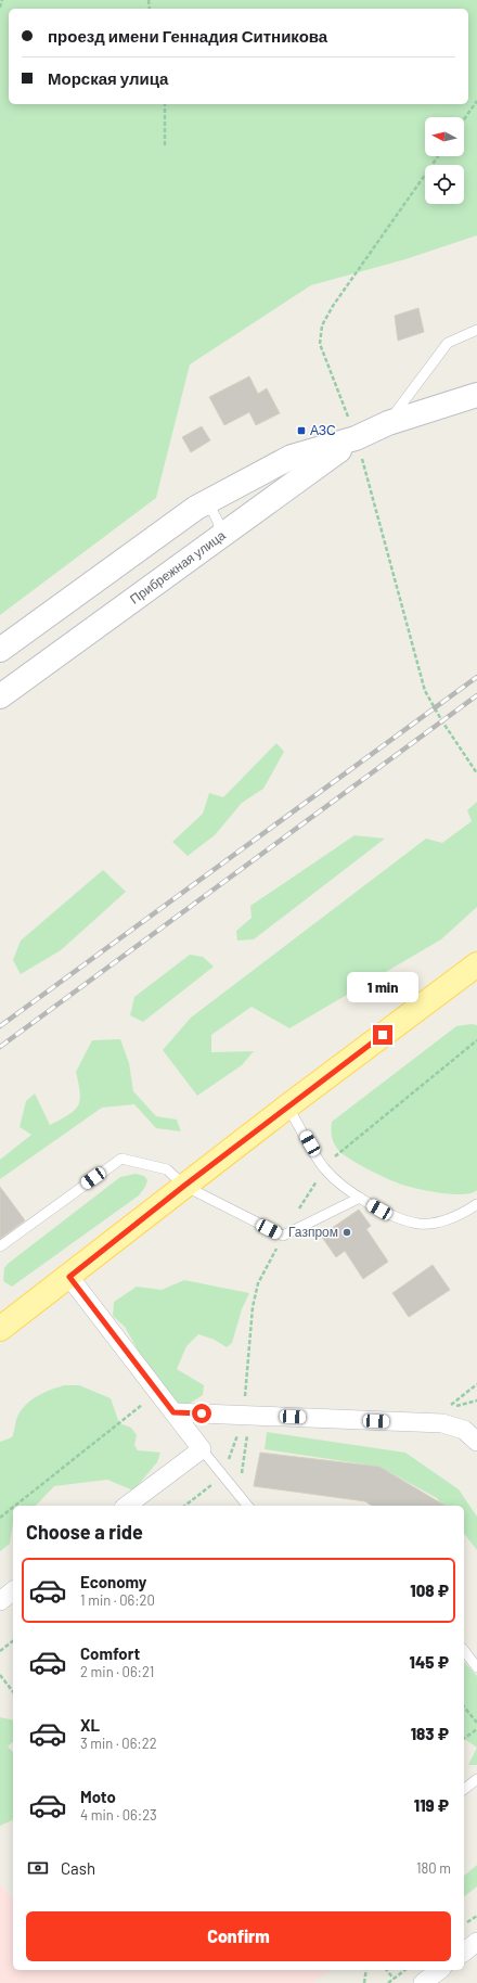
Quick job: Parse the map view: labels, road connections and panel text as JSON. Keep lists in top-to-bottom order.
{
  "streets": {
    "main road": ["Прибрежная улица"]
  },
  "places": {
    "transit": ["АЗС"],
    "other": ["Газпром"]
  },
  "north": "left",
  "page": {
    "banner": ["проезд имени Геннадия Ситникова", "Морская улица"],
    "bubble": "1 min",
    "heading": "Choose a ride",
    "list": [
      {
        "name": "Economy",
        "note": "1 min · 06:20",
        "value": "108 ₽"
      },
      {
        "name": "Comfort",
        "note": "2 min · 06:21",
        "value": "145 ₽"
      },
      {
        "name": "XL",
        "note": "3 min · 06:22",
        "value": "183 ₽"
      },
      {
        "name": "Moto",
        "note": "4 min · 06:23",
        "value": "119 ₽"
      }
    ],
    "pay": ["Cash", "180 m"],
    "buttons": "Confirm"
  }
}
